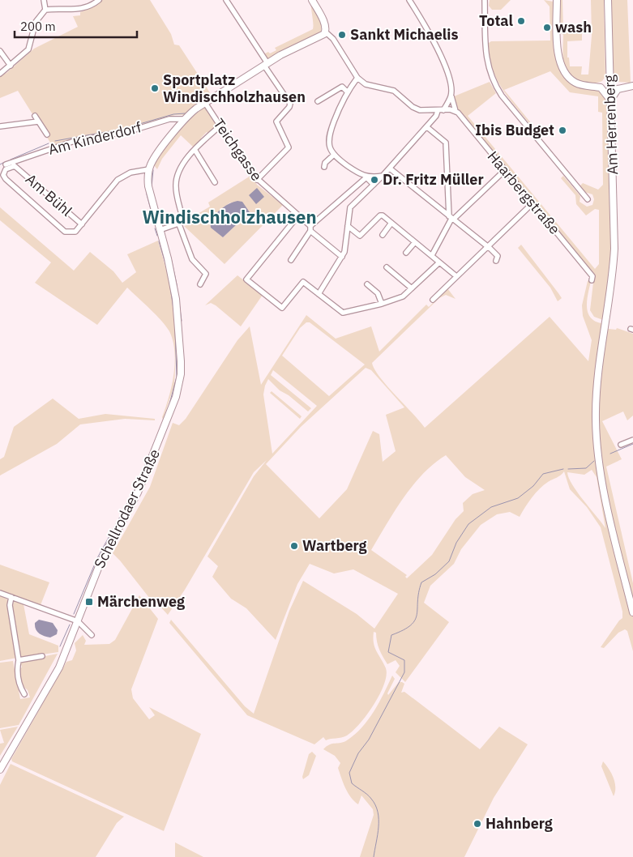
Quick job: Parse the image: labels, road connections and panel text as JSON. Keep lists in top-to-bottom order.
{
  "streets": {
    "street": [
      "Am Herrenberg",
      "Am Kinderdorf",
      "Teichgasse",
      "Haarbergstraße",
      "Am Bühl",
      "Schellrodaer Straße"
    ]
  },
  "crossings": [
    ["Am Kinderdorf", "Am Bühl"],
    ["Am Kinderdorf", "Schellrodaer Straße"],
    ["Teichgasse", "Schellrodaer Straße"],
    ["Am Bühl", "Schellrodaer Straße"]
  ],
  "districts": ["Windischholzhausen"],
  "places": {
    "other": [
      "Total",
      "wash",
      "Sankt Michaelis",
      "Sportplatz Windischholzhausen",
      "Ibis Budget",
      "Dr. Fritz Müller",
      "Wartberg",
      "Hahnberg"
    ],
    "transit": ["Märchenweg"]
  },
  "scale_bar": "200 m"
}
